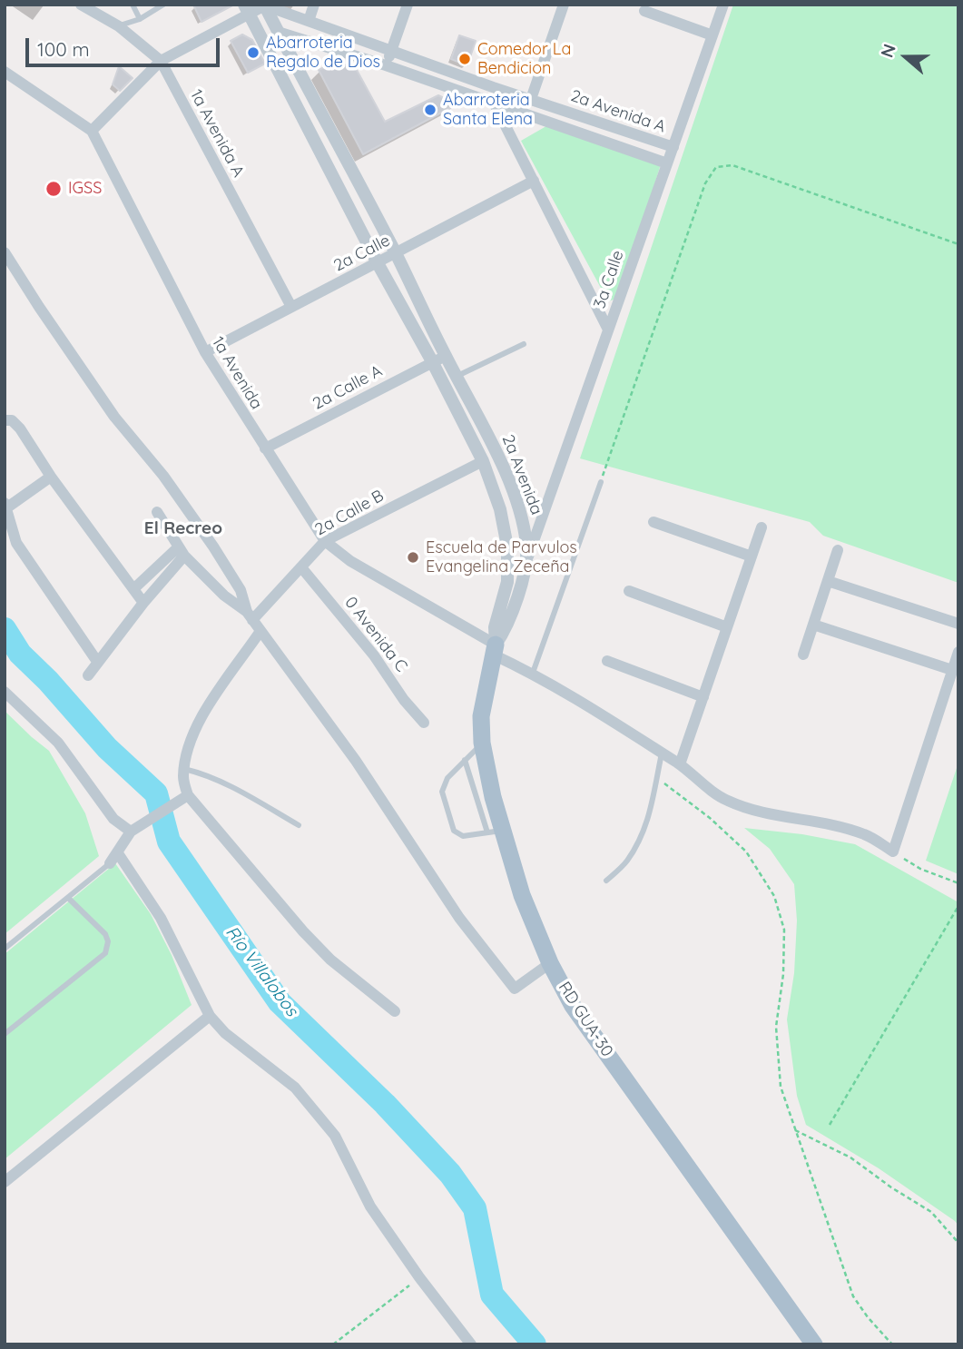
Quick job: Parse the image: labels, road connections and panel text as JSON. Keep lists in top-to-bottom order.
{
  "streets": {
    "main road": ["RD GUA-30"],
    "street": [
      "2a Avenida A",
      "1a Avenida A",
      "2a Calle",
      "3a Calle",
      "1a Avenida",
      "2a Calle A",
      "2a Avenida",
      "2a Calle B",
      "0 Avenida C"
    ]
  },
  "crossings": [
    ["2a Avenida A", "3a Calle"],
    ["2a Avenida A", "2a Avenida"],
    ["1a Avenida A", "2a Calle"],
    ["2a Calle", "1a Avenida"],
    ["2a Calle", "2a Avenida"],
    ["3a Calle", "2a Avenida"],
    ["1a Avenida", "2a Calle A"],
    ["1a Avenida", "2a Avenida"],
    ["1a Avenida", "2a Calle B"],
    ["1a Avenida", "RD GUA-30"],
    ["2a Calle A", "2a Avenida"],
    ["2a Avenida", "2a Calle B"],
    ["2a Avenida", "RD GUA-30"],
    ["2a Calle B", "0 Avenida C"]
  ],
  "districts": ["El Recreo"],
  "water": ["Río Villalobos"],
  "places": [
    "Abarroteria Regalo de Dios",
    "Comedor La Bendicion",
    "Abarroteria Santa Elena",
    "IGSS",
    "Escuela de Parvulos Evangelina Zeceña"
  ],
  "scale_bar": "100 m",
  "north": "left"
}
